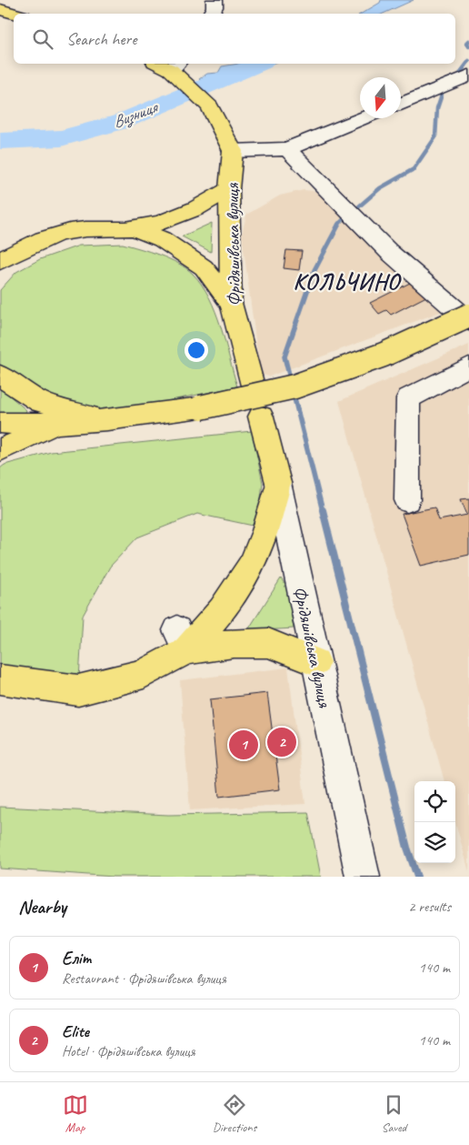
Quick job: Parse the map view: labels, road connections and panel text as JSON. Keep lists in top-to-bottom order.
{
  "streets": {
    "main road": ["Фрідяшівська вулиця"]
  },
  "districts": ["КОЛЬЧИНО"],
  "water": ["Визниця"],
  "north": "bottom",
  "page": {
    "search": "Search here",
    "pins": ["2", "1"],
    "heading": ["Nearby", "2 results"],
    "list": [
      {
        "mark": "1",
        "name": "Еліт",
        "note": "Restaurant · Фрідяшівська вулиця",
        "value": "140 m"
      },
      {
        "mark": "2",
        "name": "Elite",
        "note": "Hotel · Фрідяшівська вулиця",
        "value": "140 m"
      }
    ],
    "nav": ["Map", "Directions", "Saved"]
  }
}
